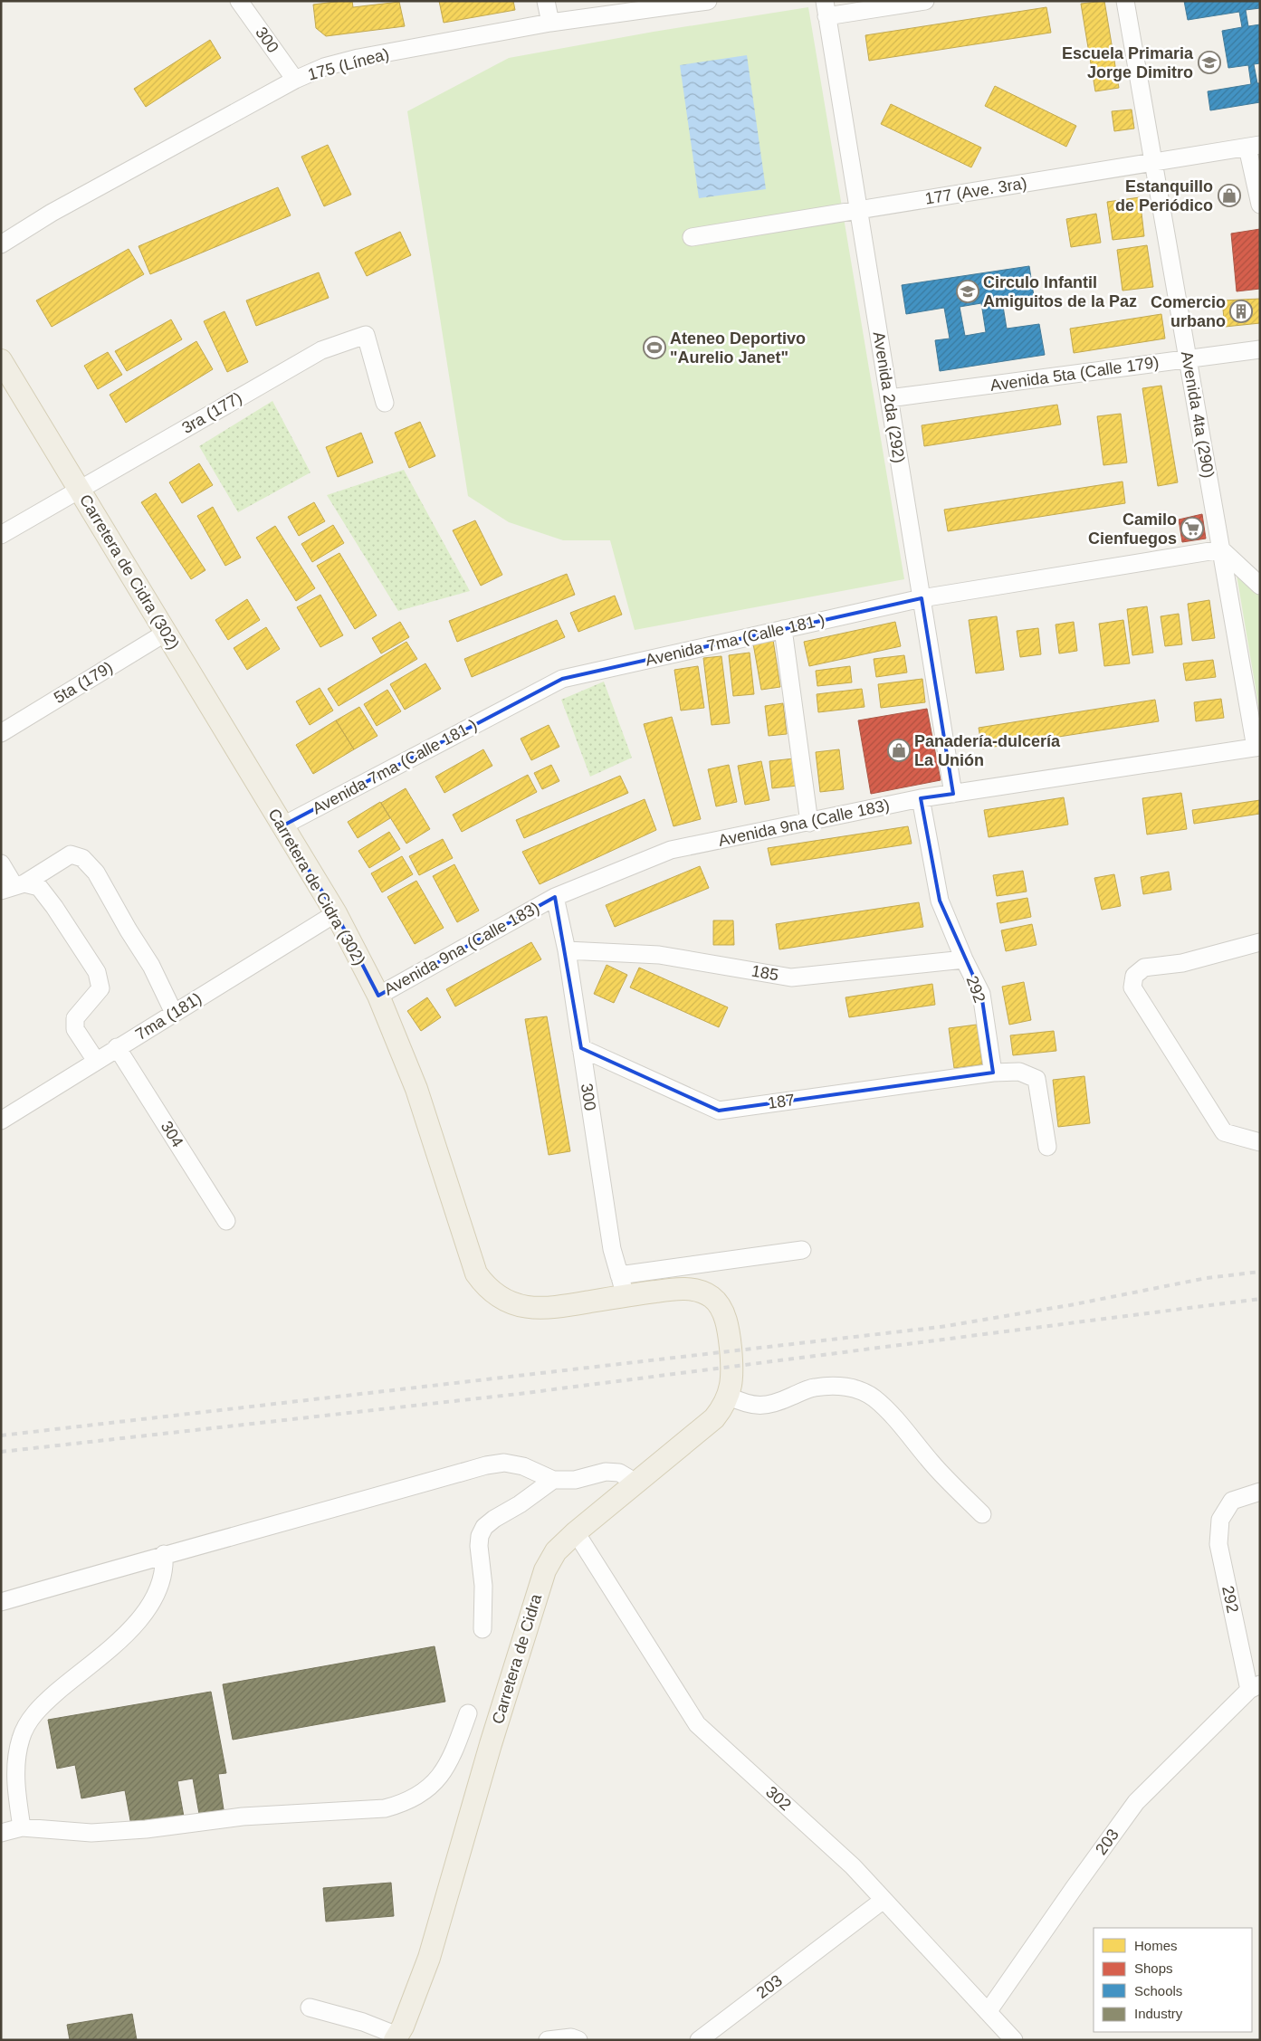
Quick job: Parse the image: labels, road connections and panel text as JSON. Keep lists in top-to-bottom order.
{
  "streets": {
    "main road": ["Carretera de Cidra (302)", "Carretera de Cidra"],
    "street": [
      "300",
      "175 (Línea)",
      "177 (Ave. 3ra)",
      "Avenida 5ta (Calle 179)",
      "Avenida 2da (292)",
      "3ra (177)",
      "Avenida 4ta (290)",
      "Avenida 7ma (Calle 181 )",
      "5ta (179)",
      "Avenida 9na (Calle 183)",
      "185",
      "292",
      "7ma (181)",
      "187",
      "304",
      "302",
      "203"
    ]
  },
  "crossings": [
    ["300", "175 (Línea)"],
    ["300", "Carretera de Cidra (302)"],
    ["300", "Avenida 9na (Calle 183)"],
    ["300", "185"],
    ["300", "187"],
    ["177 (Ave. 3ra)", "Avenida 2da (292)"],
    ["177 (Ave. 3ra)", "Avenida 4ta (290)"],
    ["Avenida 5ta (Calle 179)", "Avenida 2da (292)"],
    ["Avenida 5ta (Calle 179)", "Avenida 4ta (290)"],
    ["Avenida 2da (292)", "Avenida 7ma (Calle 181 )"],
    ["Avenida 2da (292)", "Avenida 9na (Calle 183)"],
    ["3ra (177)", "Carretera de Cidra (302)"],
    ["Avenida 4ta (290)", "Avenida 7ma (Calle 181 )"],
    ["Avenida 4ta (290)", "Avenida 9na (Calle 183)"],
    ["Carretera de Cidra (302)", "Avenida 7ma (Calle 181 )"],
    ["Carretera de Cidra (302)", "5ta (179)"],
    ["Carretera de Cidra (302)", "Avenida 9na (Calle 183)"],
    ["Carretera de Cidra (302)", "7ma (181)"],
    ["Carretera de Cidra (302)", "Carretera de Cidra"],
    ["Avenida 9na (Calle 183)", "292"],
    ["185", "292"],
    ["292", "187"],
    ["292", "203"],
    ["7ma (181)", "304"],
    ["Carretera de Cidra", "302"],
    ["302", "203"]
  ],
  "places": {
    "school or university": ["Escuela Primaria Jorge Dimitro", "Circulo Infantil Amiguitos de la Paz"],
    "shop": ["Estanquillo de Periódico", "Panadería-dulcería La Unión"],
    "building": ["Comercio urbano"],
    "sports": ["Ateneo Deportivo \"Aurelio Janet\""],
    "supermarket": ["Camilo Cienfuegos"]
  },
  "legend": [
    "Homes",
    "Shops",
    "Schools",
    "Industry"
  ]
}
